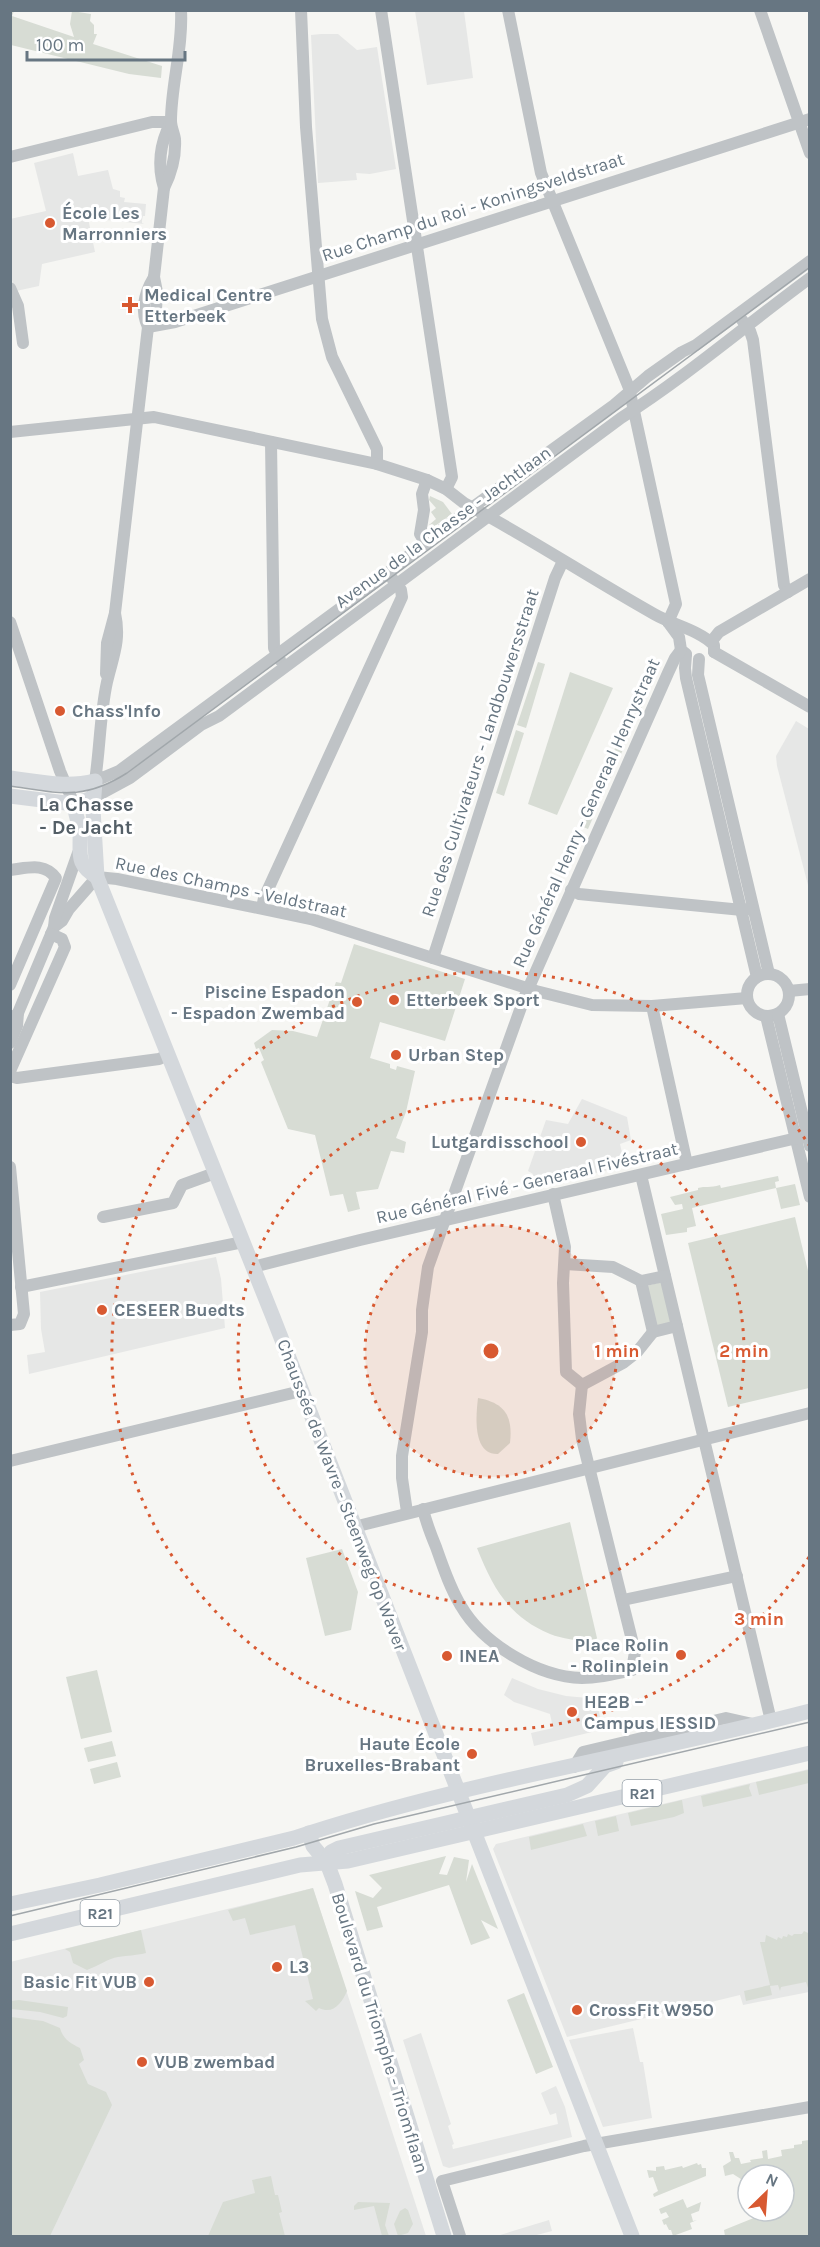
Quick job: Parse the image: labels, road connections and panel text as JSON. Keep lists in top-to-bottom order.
{
  "streets": {
    "main road": ["Chaussée de Wavre - Steenweg op Waver", "R21", "Boulevard du Triomphe - Triomflaan"],
    "street": [
      "Rue Champ du Roi - Koningsveldstraat",
      "Avenue de la Chasse - Jachtlaan",
      "Rue des Cultivateurs - Landbouwersstraat",
      "Rue Général Henry - Generaal Henrystraat",
      "Rue des Champs - Veldstraat",
      "Rue Général Fivé - Generaal Fivéstraat"
    ]
  },
  "crossings": [
    ["Rue des Cultivateurs - Landbouwersstraat", "Rue des Champs - Veldstraat"],
    ["Rue Général Henry - Generaal Henrystraat", "Rue des Champs - Veldstraat"],
    ["Rue Général Henry - Generaal Henrystraat", "Rue Général Fivé - Generaal Fivéstraat"],
    ["Rue des Champs - Veldstraat", "Chaussée de Wavre - Steenweg op Waver"],
    ["Rue Général Fivé - Generaal Fivéstraat", "Chaussée de Wavre - Steenweg op Waver"],
    ["Chaussée de Wavre - Steenweg op Waver", "R21"],
    ["Chaussée de Wavre - Steenweg op Waver", "Boulevard du Triomphe - Triomflaan"],
    ["R21", "Boulevard du Triomphe - Triomflaan"]
  ],
  "districts": ["La Chasse - De Jacht"],
  "places": {
    "other": [
      "École Les Marronniers",
      "Chass'Info",
      "Etterbeek Sport",
      "Piscine Espadon - Espadon Zwembad",
      "Urban Step",
      "Lutgardisschool",
      "CESEER Buedts",
      "Place Rolin - Rolinplein",
      "INEA",
      "HE2B – Campus IESSID",
      "Haute École Bruxelles-Brabant",
      "L3",
      "Basic Fit VUB",
      "CrossFit W950",
      "VUB zwembad"
    ],
    "health": ["Medical Centre Etterbeek"]
  },
  "scale_bar": "100 m",
  "north": "top right",
  "rings": ["1 min", "2 min", "3 min"]
}
